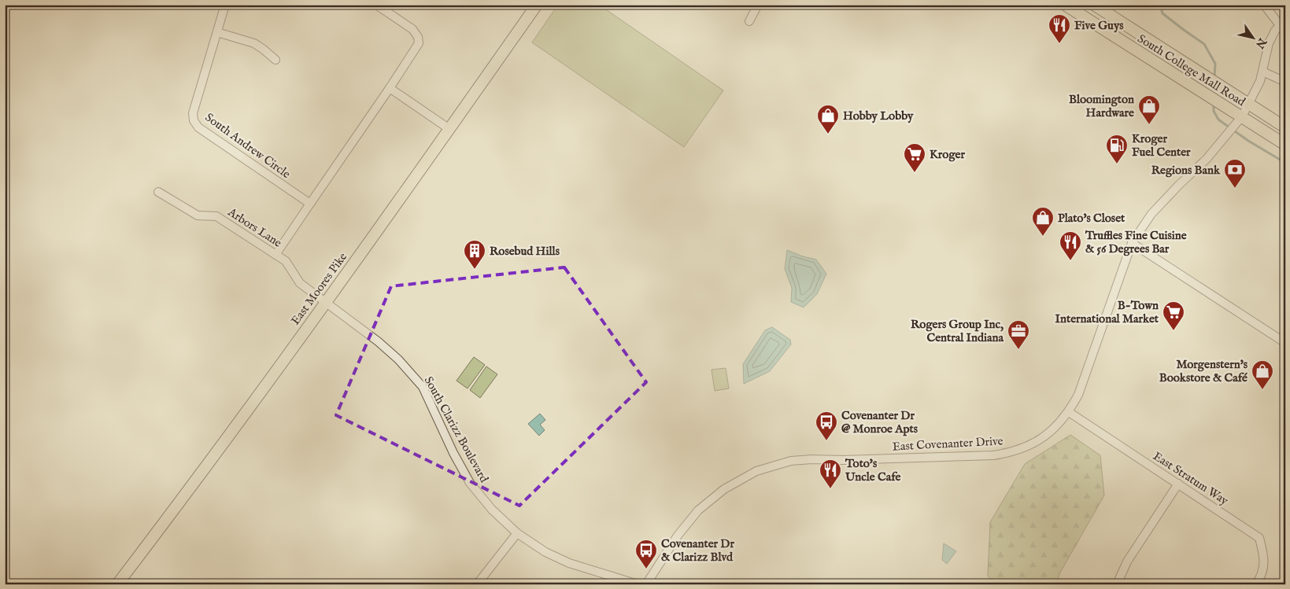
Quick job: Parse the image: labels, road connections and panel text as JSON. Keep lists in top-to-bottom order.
{
  "streets": {
    "main road": ["South College Mall Road", "East Moores Pike"],
    "street": [
      "South Andrew Circle",
      "Arbors Lane",
      "South Clarizz Boulevard",
      "East Covenanter Drive",
      "East Stratum Way"
    ]
  },
  "crossings": [
    ["South College Mall Road", "East Covenanter Drive"],
    ["Arbors Lane", "East Moores Pike"],
    ["Arbors Lane", "South Clarizz Boulevard"],
    ["East Moores Pike", "South Clarizz Boulevard"],
    ["East Covenanter Drive", "East Stratum Way"]
  ],
  "places": {
    "restaurant": ["Five Guys", "Truffles Fine Cuisine & 56 Degrees Bar", "Toto's Uncle Cafe"],
    "shop": [
      "Bloomington Hardware",
      "Hobby Lobby",
      "Plato's Closet",
      "Morgenstern's Bookstore & Café"
    ],
    "fuel station": ["Kroger Fuel Center"],
    "supermarket": ["Kroger", "B-Town International Market"],
    "bank": ["Regions Bank"],
    "building": ["Rosebud Hills"],
    "office": ["Rogers Group Inc, Central Indiana"],
    "bus stop": ["Covenanter Dr @ Monroe Apts", "Covenanter Dr & Clarizz Blvd"]
  },
  "north": "bottom right"
}
